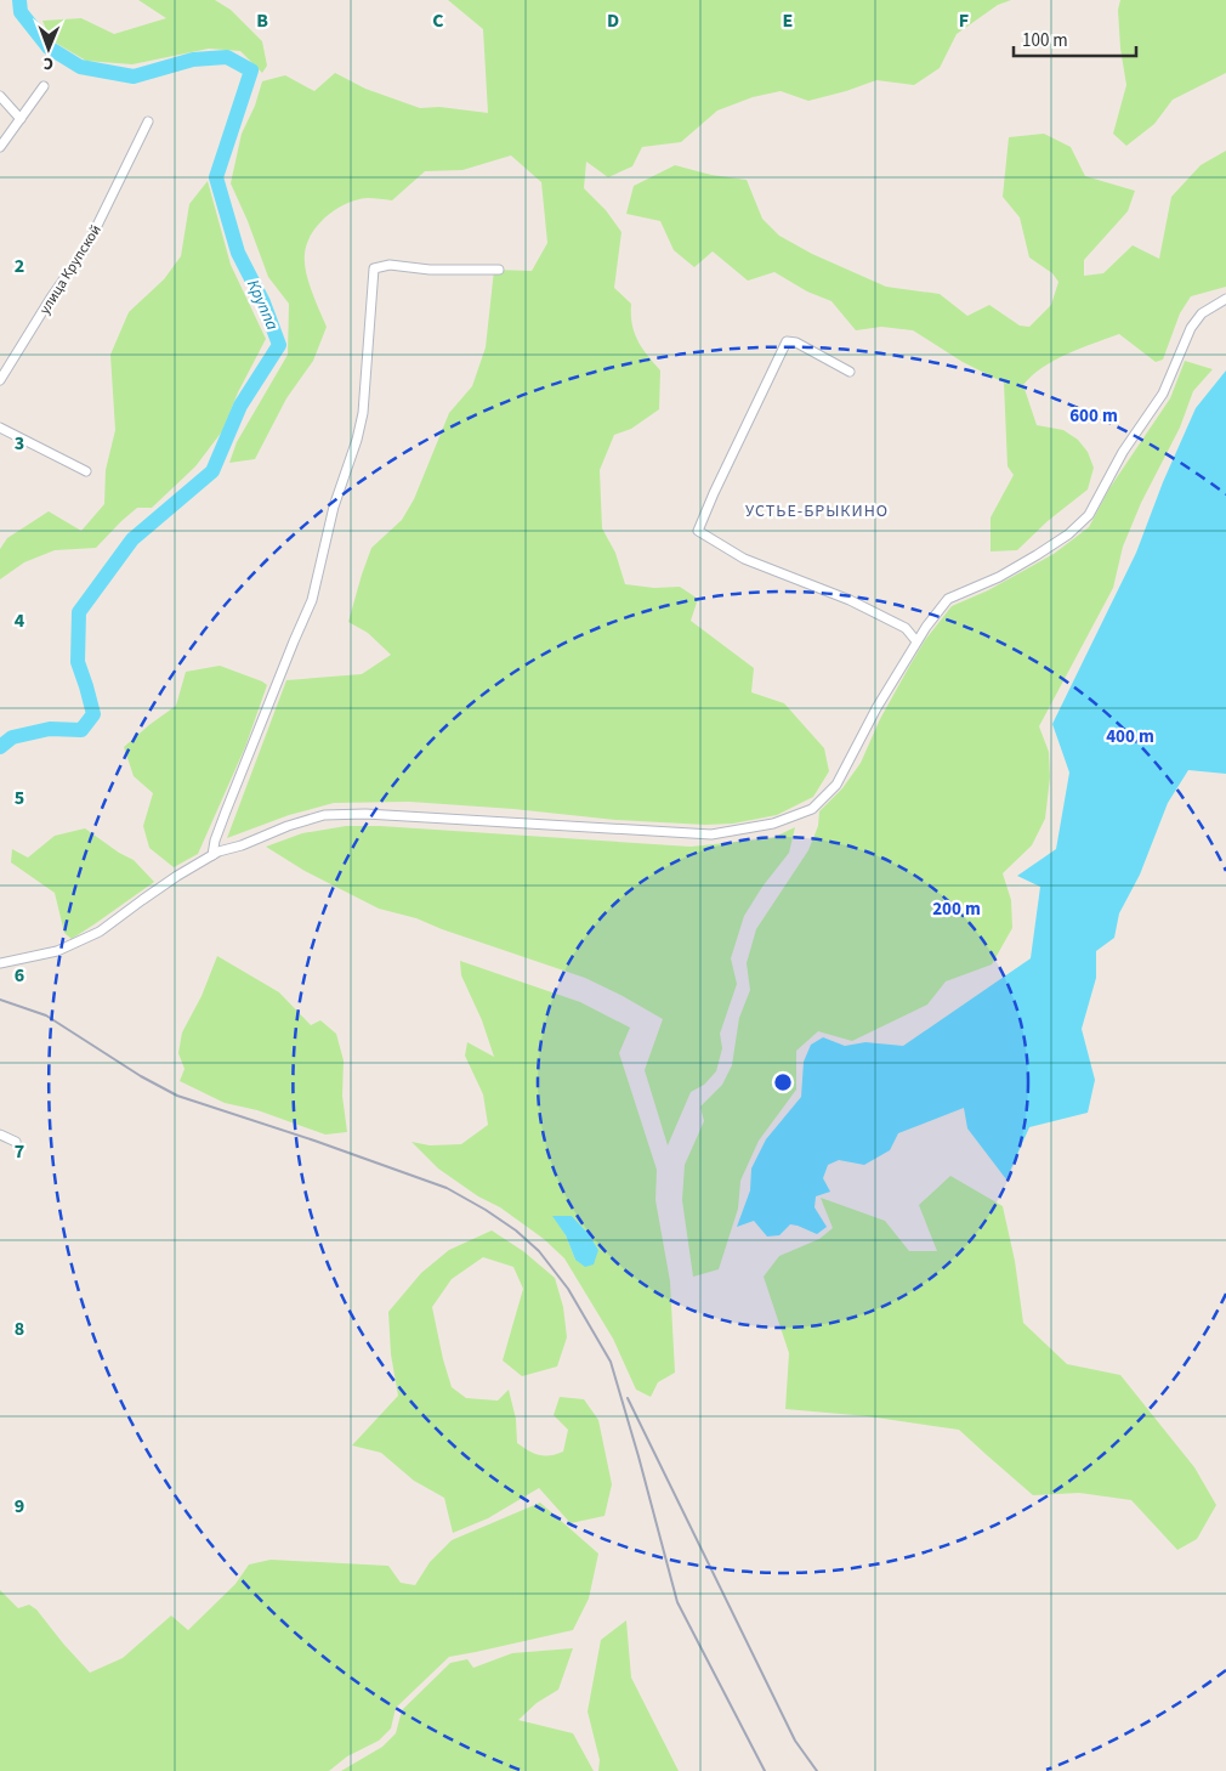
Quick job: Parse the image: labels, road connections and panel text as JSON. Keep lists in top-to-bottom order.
{
  "streets": {
    "street": ["улица Крупской"]
  },
  "districts": ["УСТЬЕ-БРЫКИНО"],
  "water": ["Круппа"],
  "scale_bar": "100 m",
  "north": "bottom",
  "grid": {
    "columns": [
      "B",
      "C",
      "D",
      "E",
      "F"
    ],
    "rows": [
      "2",
      "3",
      "4",
      "5",
      "6",
      "7",
      "8",
      "9"
    ]
  },
  "rings": ["600 m", "400 m", "200 m"]
}
